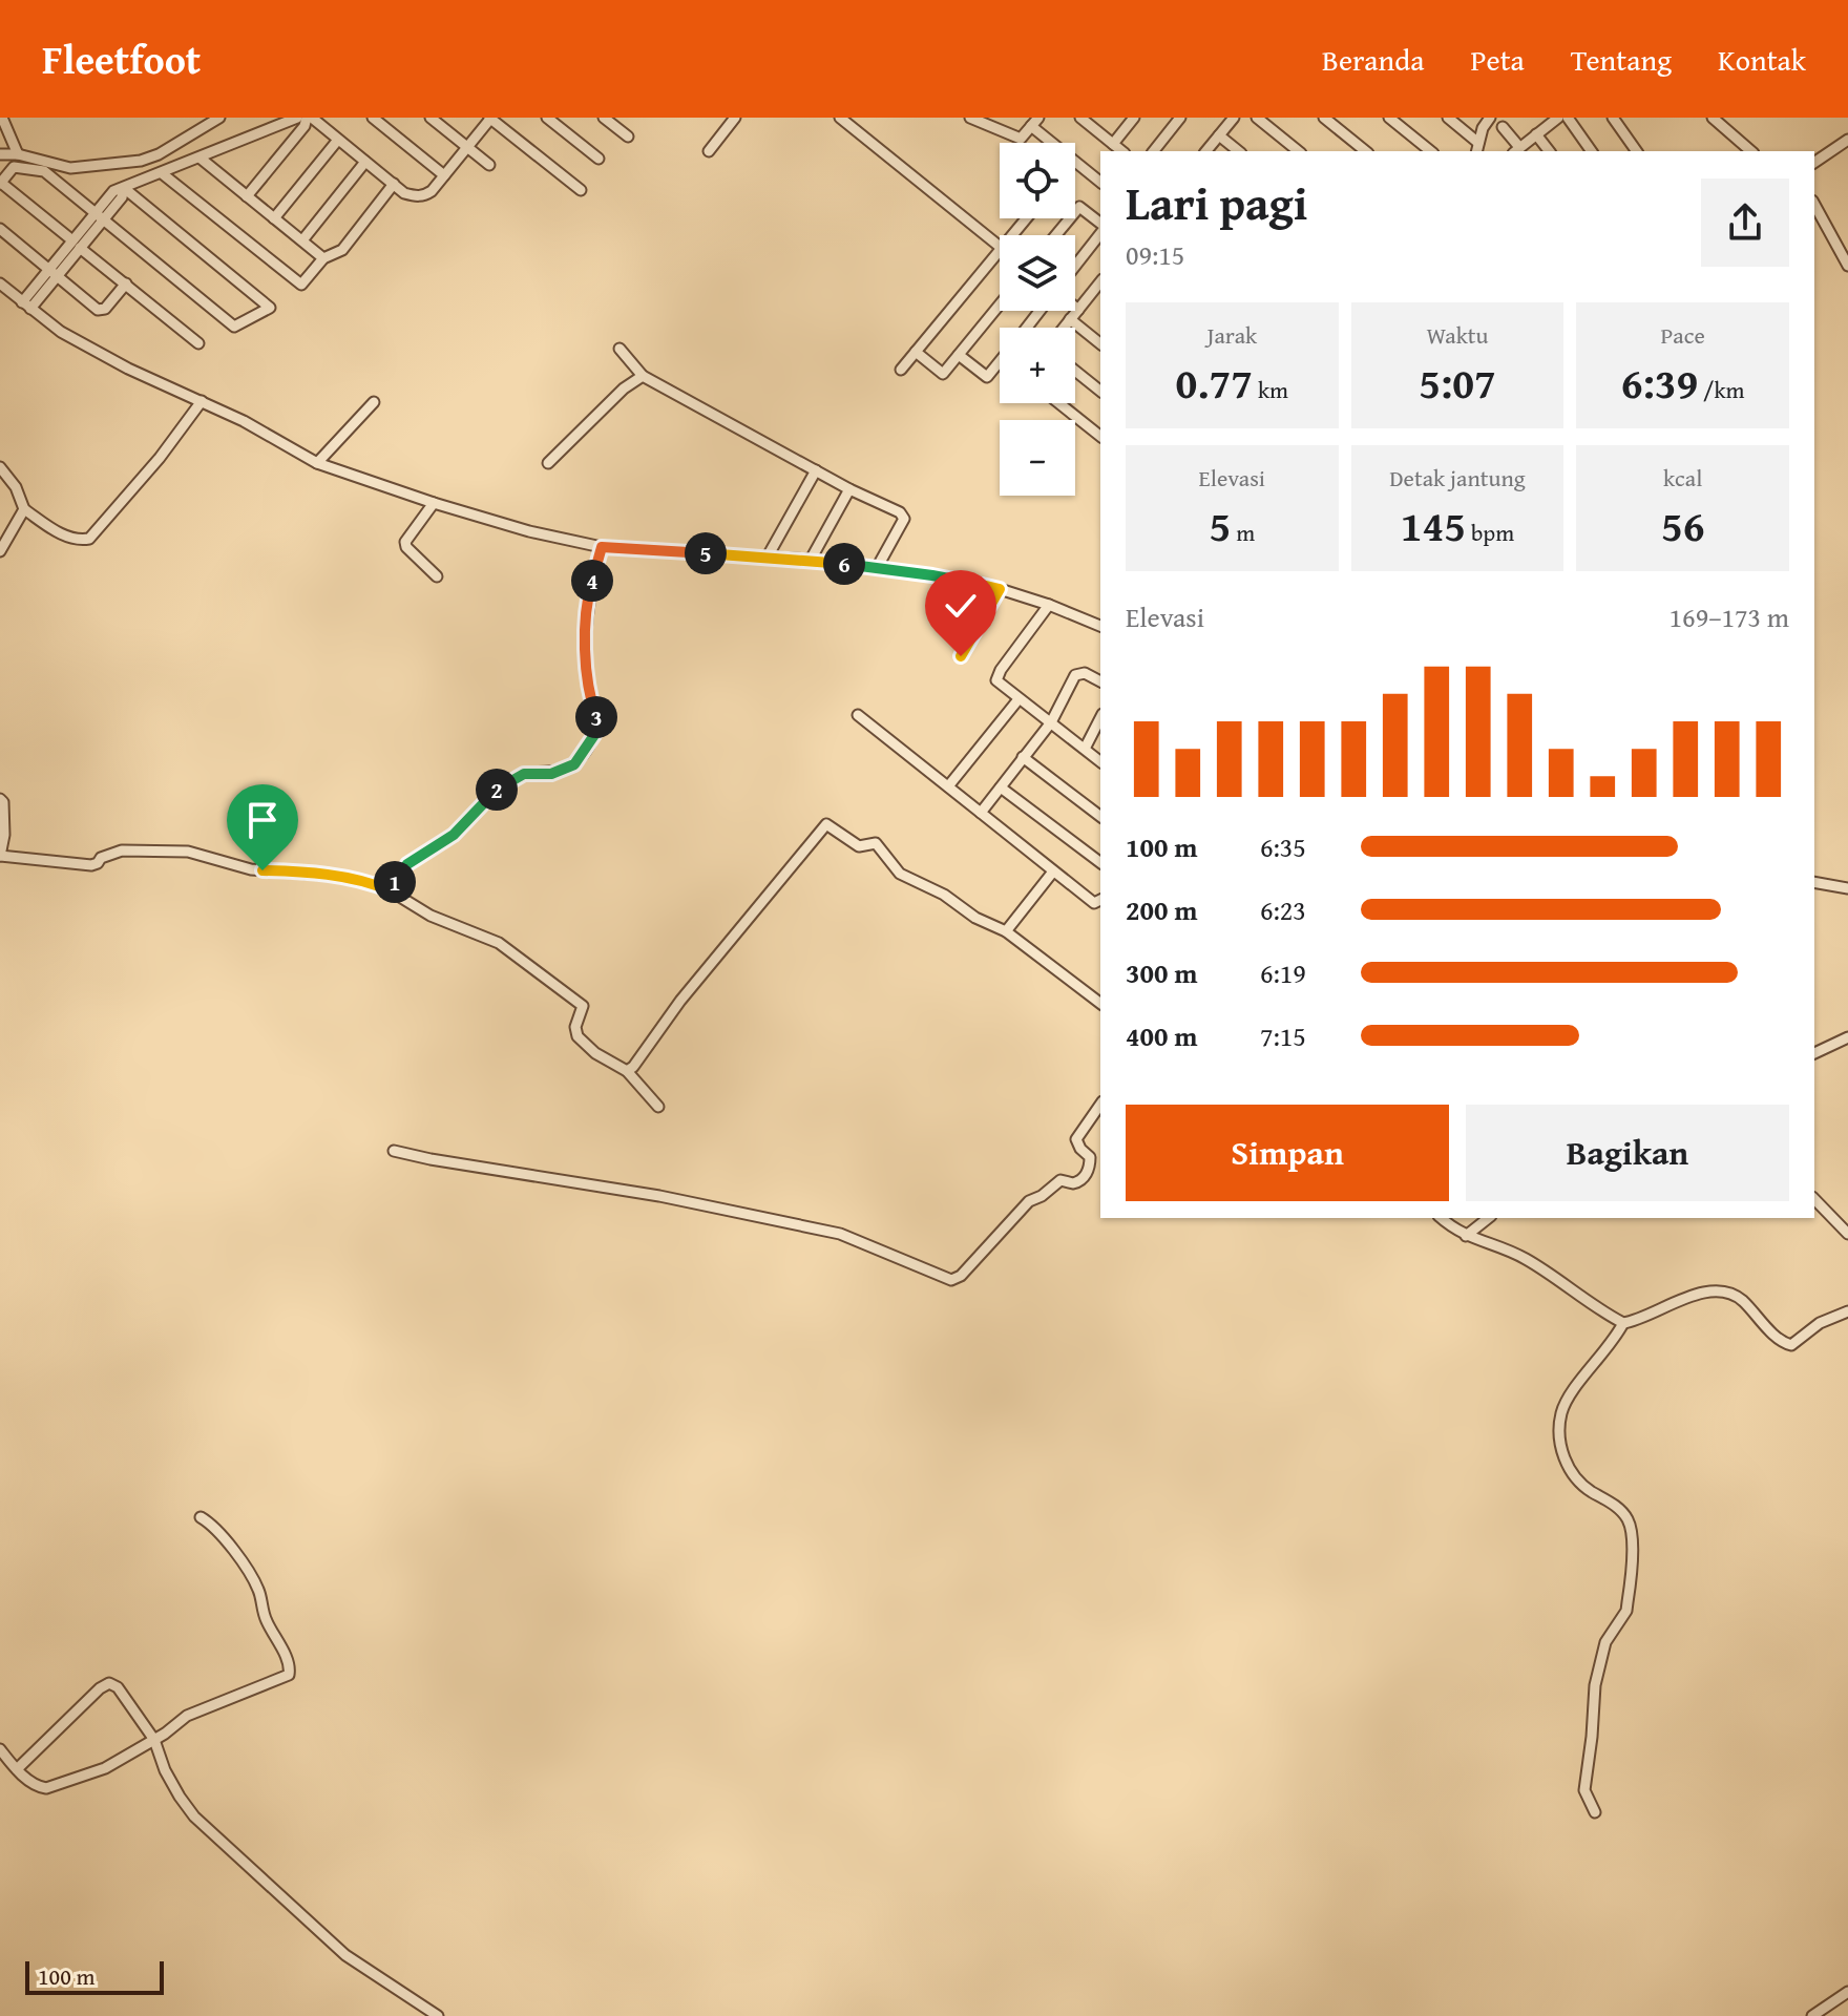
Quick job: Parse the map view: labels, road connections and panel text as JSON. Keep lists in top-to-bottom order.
{
  "scale_bar": "100 m",
  "page": {
    "header": "Fleetfoot",
    "nav": [
      "Beranda",
      "Peta",
      "Tentang",
      "Kontak"
    ],
    "map_buttons": ["+", "−"],
    "heading": ["Lari pagi", "09:15"],
    "stats": [
      ["Jarak", "0.77 km"],
      ["Waktu", "5:07"],
      ["Pace", "6:39 /km"],
      ["Elevasi", "5 m"],
      ["Detak jantung", "145 bpm"],
      ["kcal", "56"]
    ],
    "pins": [
      "5",
      "6",
      "4",
      "3",
      "2",
      "1"
    ],
    "chart": ["Elevasi", "169–173 m"],
    "list": [
      {
        "name": "100 m",
        "note": "6:35"
      },
      {
        "name": "200 m",
        "note": "6:23"
      },
      {
        "name": "300 m",
        "note": "6:19"
      },
      {
        "name": "400 m",
        "note": "7:15"
      }
    ],
    "buttons": ["Simpan", "Bagikan"],
    "scale": "100 m"
  }
}
